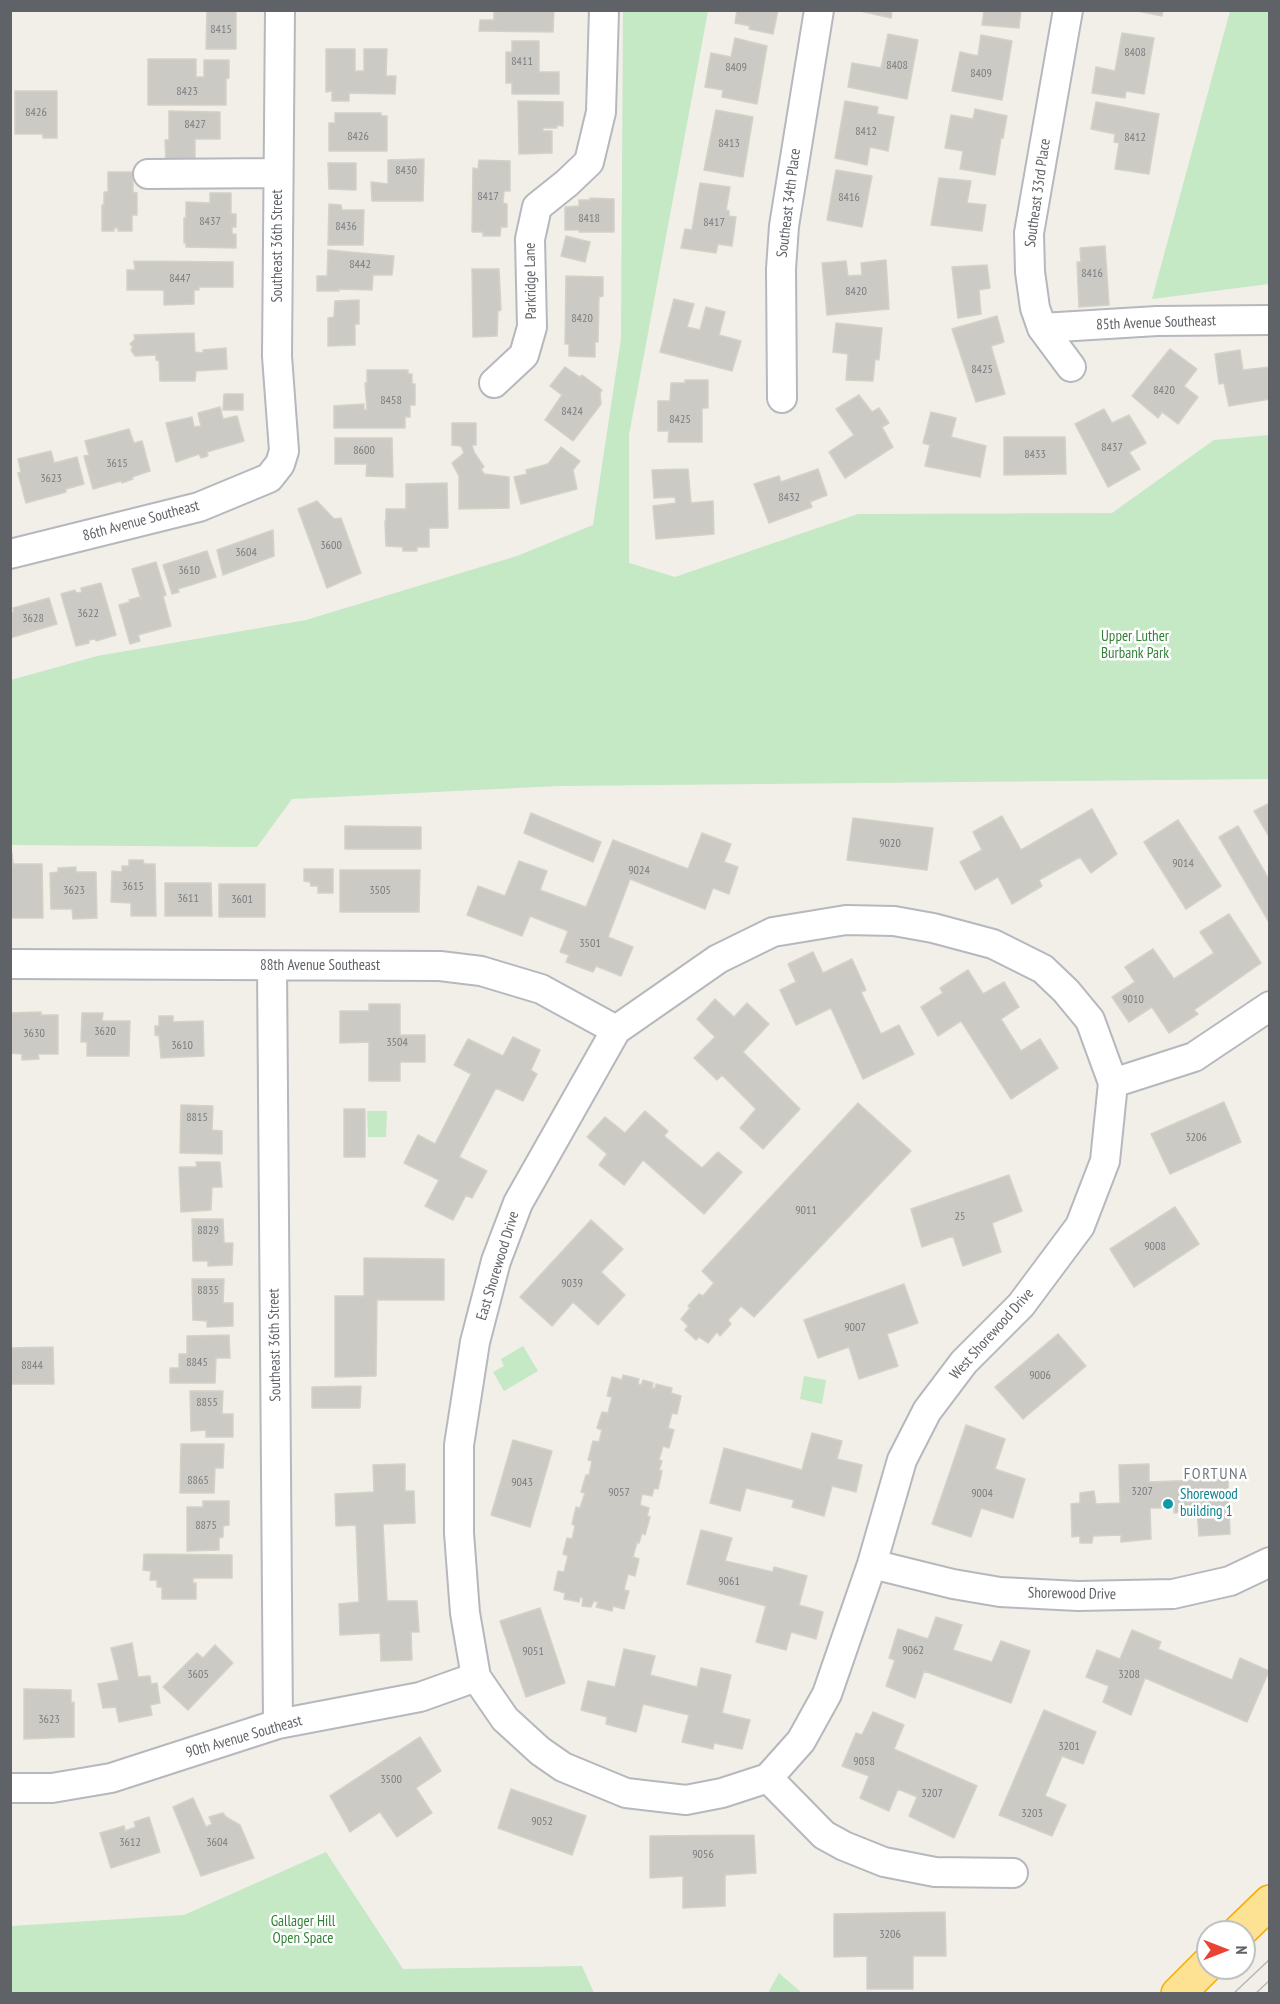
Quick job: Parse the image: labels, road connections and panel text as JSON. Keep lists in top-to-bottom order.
{
  "streets": {
    "street": [
      "Southeast 33rd Place",
      "Southeast 34th Place",
      "Southeast 36th Street",
      "Parkridge Lane",
      "85th Avenue Southeast",
      "86th Avenue Southeast",
      "88th Avenue Southeast",
      "East Shorewood Drive",
      "West Shorewood Drive",
      "Shorewood Drive",
      "90th Avenue Southeast"
    ]
  },
  "crossings": [
    ["Southeast 33rd Place", "85th Avenue Southeast"],
    ["Southeast 36th Street", "86th Avenue Southeast"],
    ["Southeast 36th Street", "88th Avenue Southeast"],
    ["Southeast 36th Street", "90th Avenue Southeast"],
    ["88th Avenue Southeast", "East Shorewood Drive"],
    ["East Shorewood Drive", "West Shorewood Drive"],
    ["East Shorewood Drive", "90th Avenue Southeast"],
    ["West Shorewood Drive", "Shorewood Drive"]
  ],
  "districts": ["FORTUNA"],
  "parks": ["Upper Luther Burbank Park", "Gallager Hill Open Space"],
  "places": ["Shorewood building 1"],
  "house_numbers": [
    "8415",
    "8408",
    "8411",
    "8408",
    "8409",
    "8409",
    "8423",
    "8426",
    "8427",
    "8412",
    "8426",
    "8412",
    "8413",
    "8430",
    "8417",
    "8416",
    "8418",
    "8437",
    "8417",
    "8436",
    "8442",
    "8416",
    "8447",
    "8420",
    "8420",
    "8425",
    "8420",
    "8458",
    "8424",
    "8425",
    "8437",
    "8600",
    "8433",
    "3615",
    "3623",
    "8432",
    "3600",
    "3604",
    "3610",
    "3622",
    "3628",
    "9020",
    "9014",
    "9024",
    "3615",
    "3623",
    "3505",
    "3611",
    "3601",
    "3501",
    "9010",
    "3620",
    "3630",
    "3504",
    "3610",
    "8815",
    "3206",
    "9011",
    "25",
    "8829",
    "9008",
    "9039",
    "8835",
    "9007",
    "8845",
    "8844",
    "9006",
    "8855",
    "8865",
    "9043",
    "3207",
    "9057",
    "9004",
    "8875",
    "9061",
    "9062",
    "9051",
    "3605",
    "3208",
    "3623",
    "3201",
    "9058",
    "3500",
    "3207",
    "3203",
    "9052",
    "3612",
    "3604",
    "9056",
    "3206"
  ],
  "north": "right"
}
